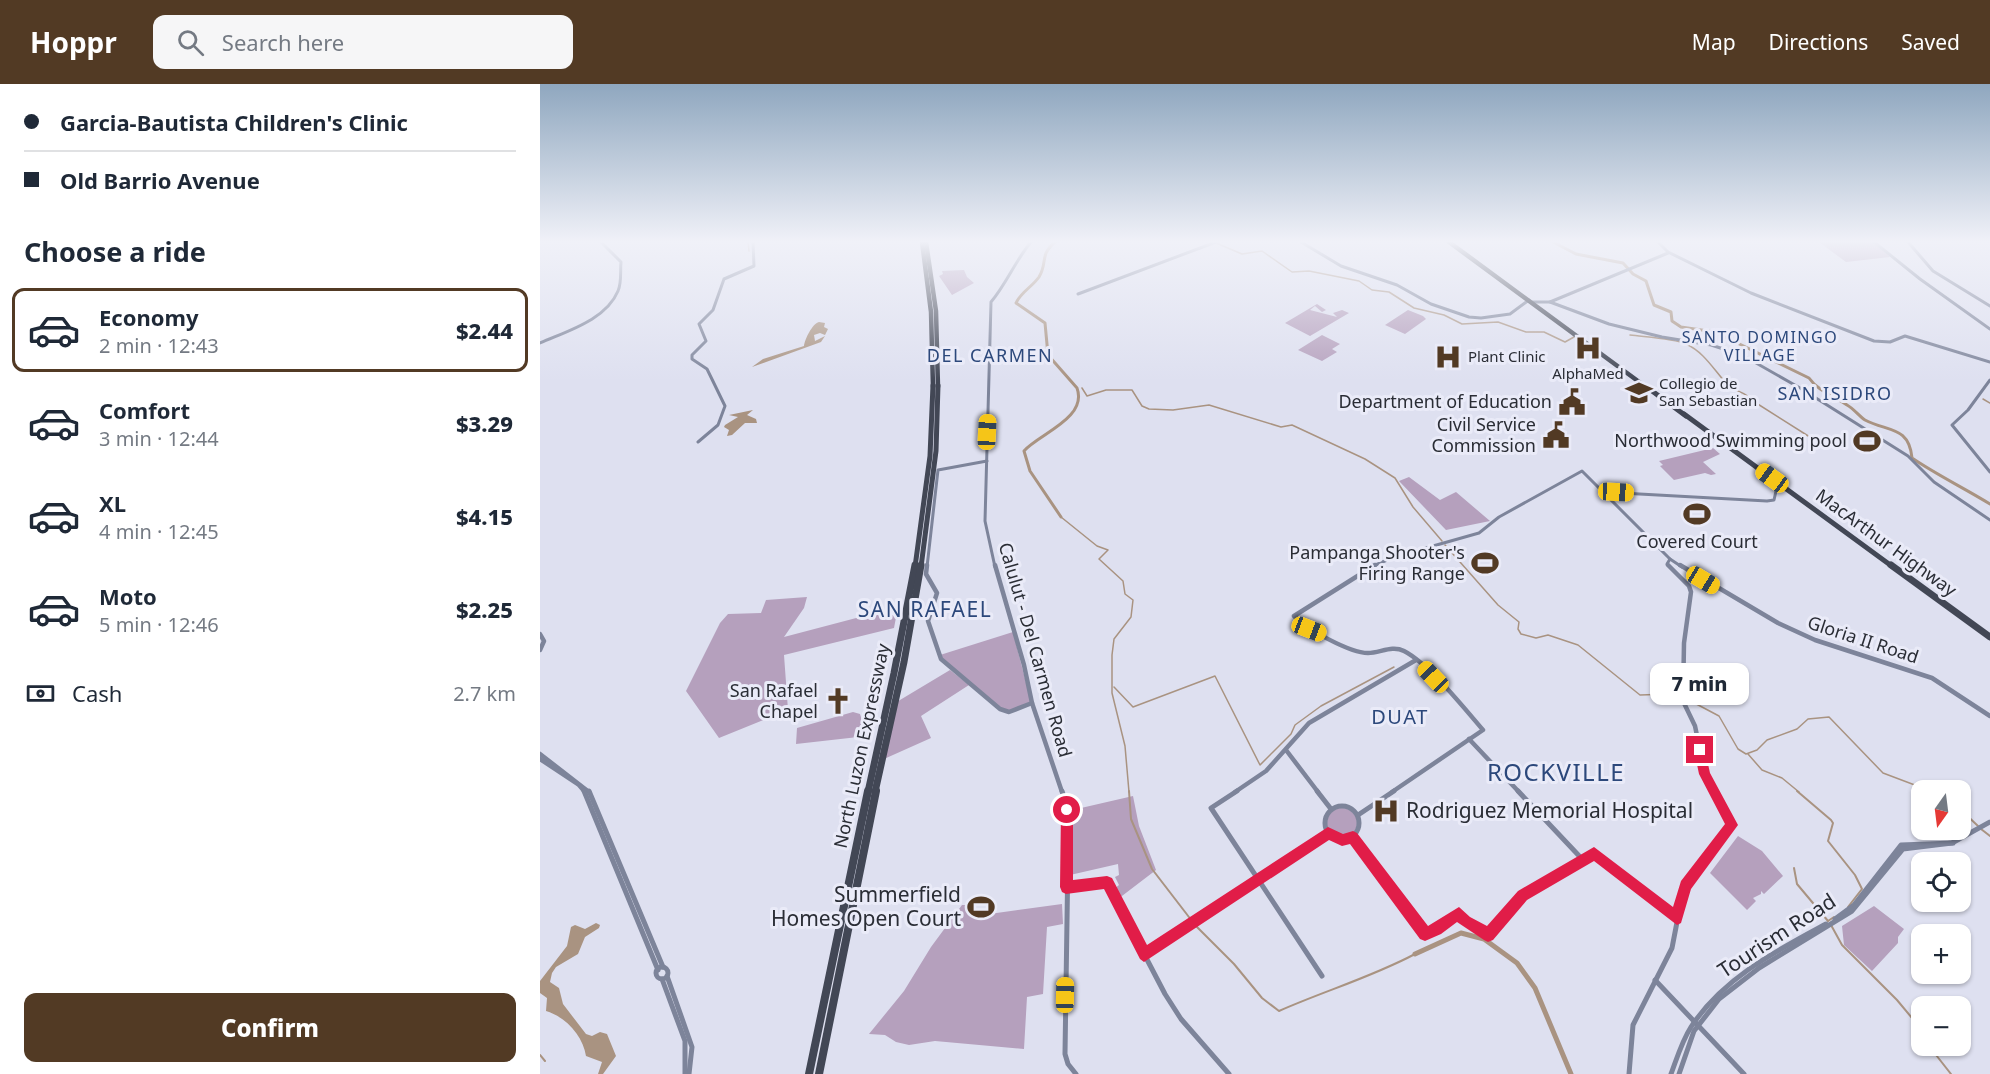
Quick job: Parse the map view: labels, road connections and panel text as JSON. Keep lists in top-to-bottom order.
{
  "streets": {
    "highway": ["MacArthur Highway", "North Luzon Expressway"],
    "street": ["Gloria II Road", "Calulut - Del Carmen Road", "Tourism Road"]
  },
  "districts": [
    "SANTO DOMINGO VILLAGE",
    "DEL CARMEN",
    "SAN ISIDRO",
    "SAN RAFAEL",
    "DUAT",
    "ROCKVILLE"
  ],
  "places": {
    "hospital": ["AlphaMed", "Plant Clinic", "Rodriguez Memorial Hospital"],
    "school or university": ["Collegio de San Sebastian"],
    "public building": ["Department of Education", "Civil Service Commission"],
    "sports": [
      "Northwood Swimming pool",
      "Covered Court",
      "Pampanga Shooter's Firing Range",
      "Summerfield Homes Open Court"
    ],
    "church": ["San Rafael Chapel"]
  },
  "north": "bottom",
  "page": {
    "header": "Hoppr",
    "search": "Search here",
    "nav": ["Map", "Directions", "Saved"],
    "banner": ["Garcia-Bautista Children's Clinic", "Old Barrio Avenue"],
    "heading": "Choose a ride",
    "list": [
      {
        "name": "Economy",
        "note": "2 min · 12:43",
        "value": "$2.44"
      },
      {
        "name": "Comfort",
        "note": "3 min · 12:44",
        "value": "$3.29"
      },
      {
        "name": "XL",
        "note": "4 min · 12:45",
        "value": "$4.15"
      },
      {
        "name": "Moto",
        "note": "5 min · 12:46",
        "value": "$2.25"
      }
    ],
    "pay": ["Cash", "2.7 km"],
    "bubble": "7 min",
    "map_buttons": ["+", "−"],
    "buttons": "Confirm"
  }
}
